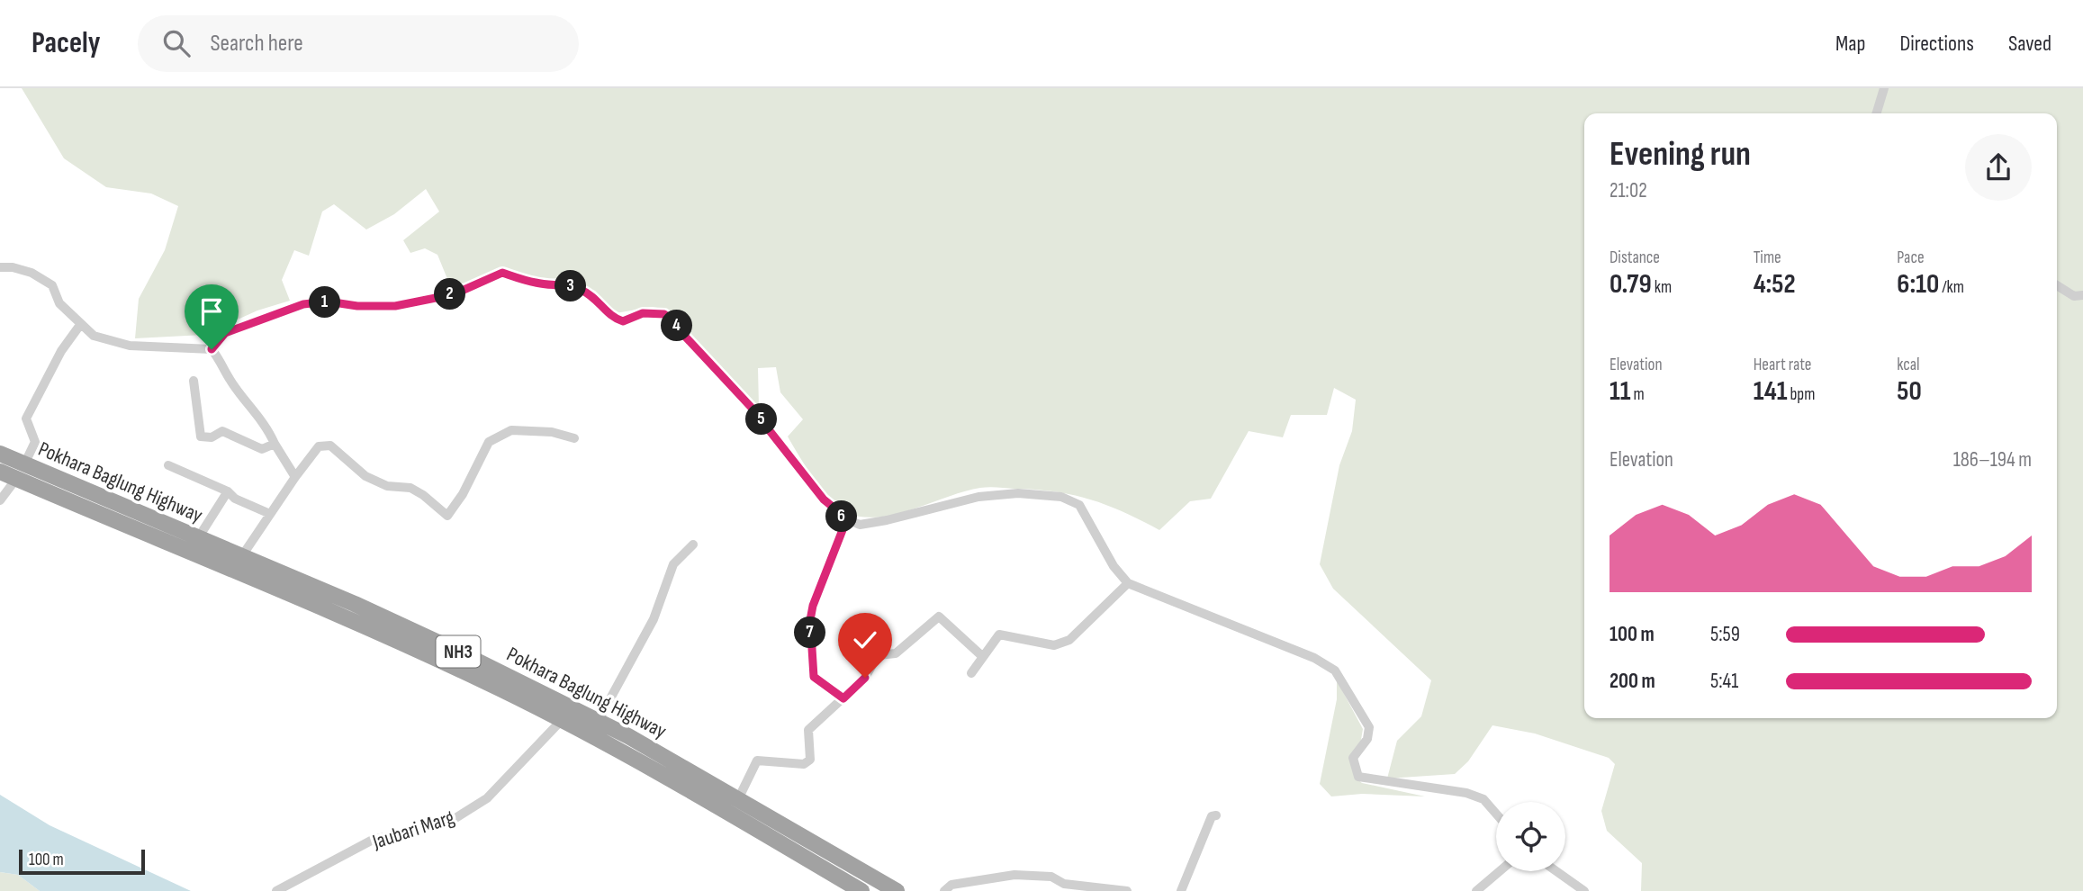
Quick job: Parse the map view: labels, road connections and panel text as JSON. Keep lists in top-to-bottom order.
{
  "streets": {
    "highway": ["Pokhara Baglung Highway", "NH3"],
    "street": ["Jaubari Marg"]
  },
  "crossings": [
    ["Pokhara Baglung Highway", "Jaubari Marg"]
  ],
  "scale_bar": "100 m",
  "page": {
    "header": "Pacely",
    "search": "Search here",
    "nav": ["Map", "Directions", "Saved"],
    "heading": ["Evening run", "21:02"],
    "stats": [
      ["Distance", "0.79 km"],
      ["Time", "4:52"],
      ["Pace", "6:10 /km"],
      ["Elevation", "11 m"],
      ["Heart rate", "141 bpm"],
      ["kcal", "50"]
    ],
    "pins": [
      "3",
      "2",
      "1",
      "4",
      "5",
      "6",
      "7"
    ],
    "chart": ["Elevation", "186–194 m"],
    "list": [
      {
        "name": "100 m",
        "note": "5:59"
      },
      {
        "name": "200 m",
        "note": "5:41"
      }
    ],
    "scale": "100 m"
  }
}
